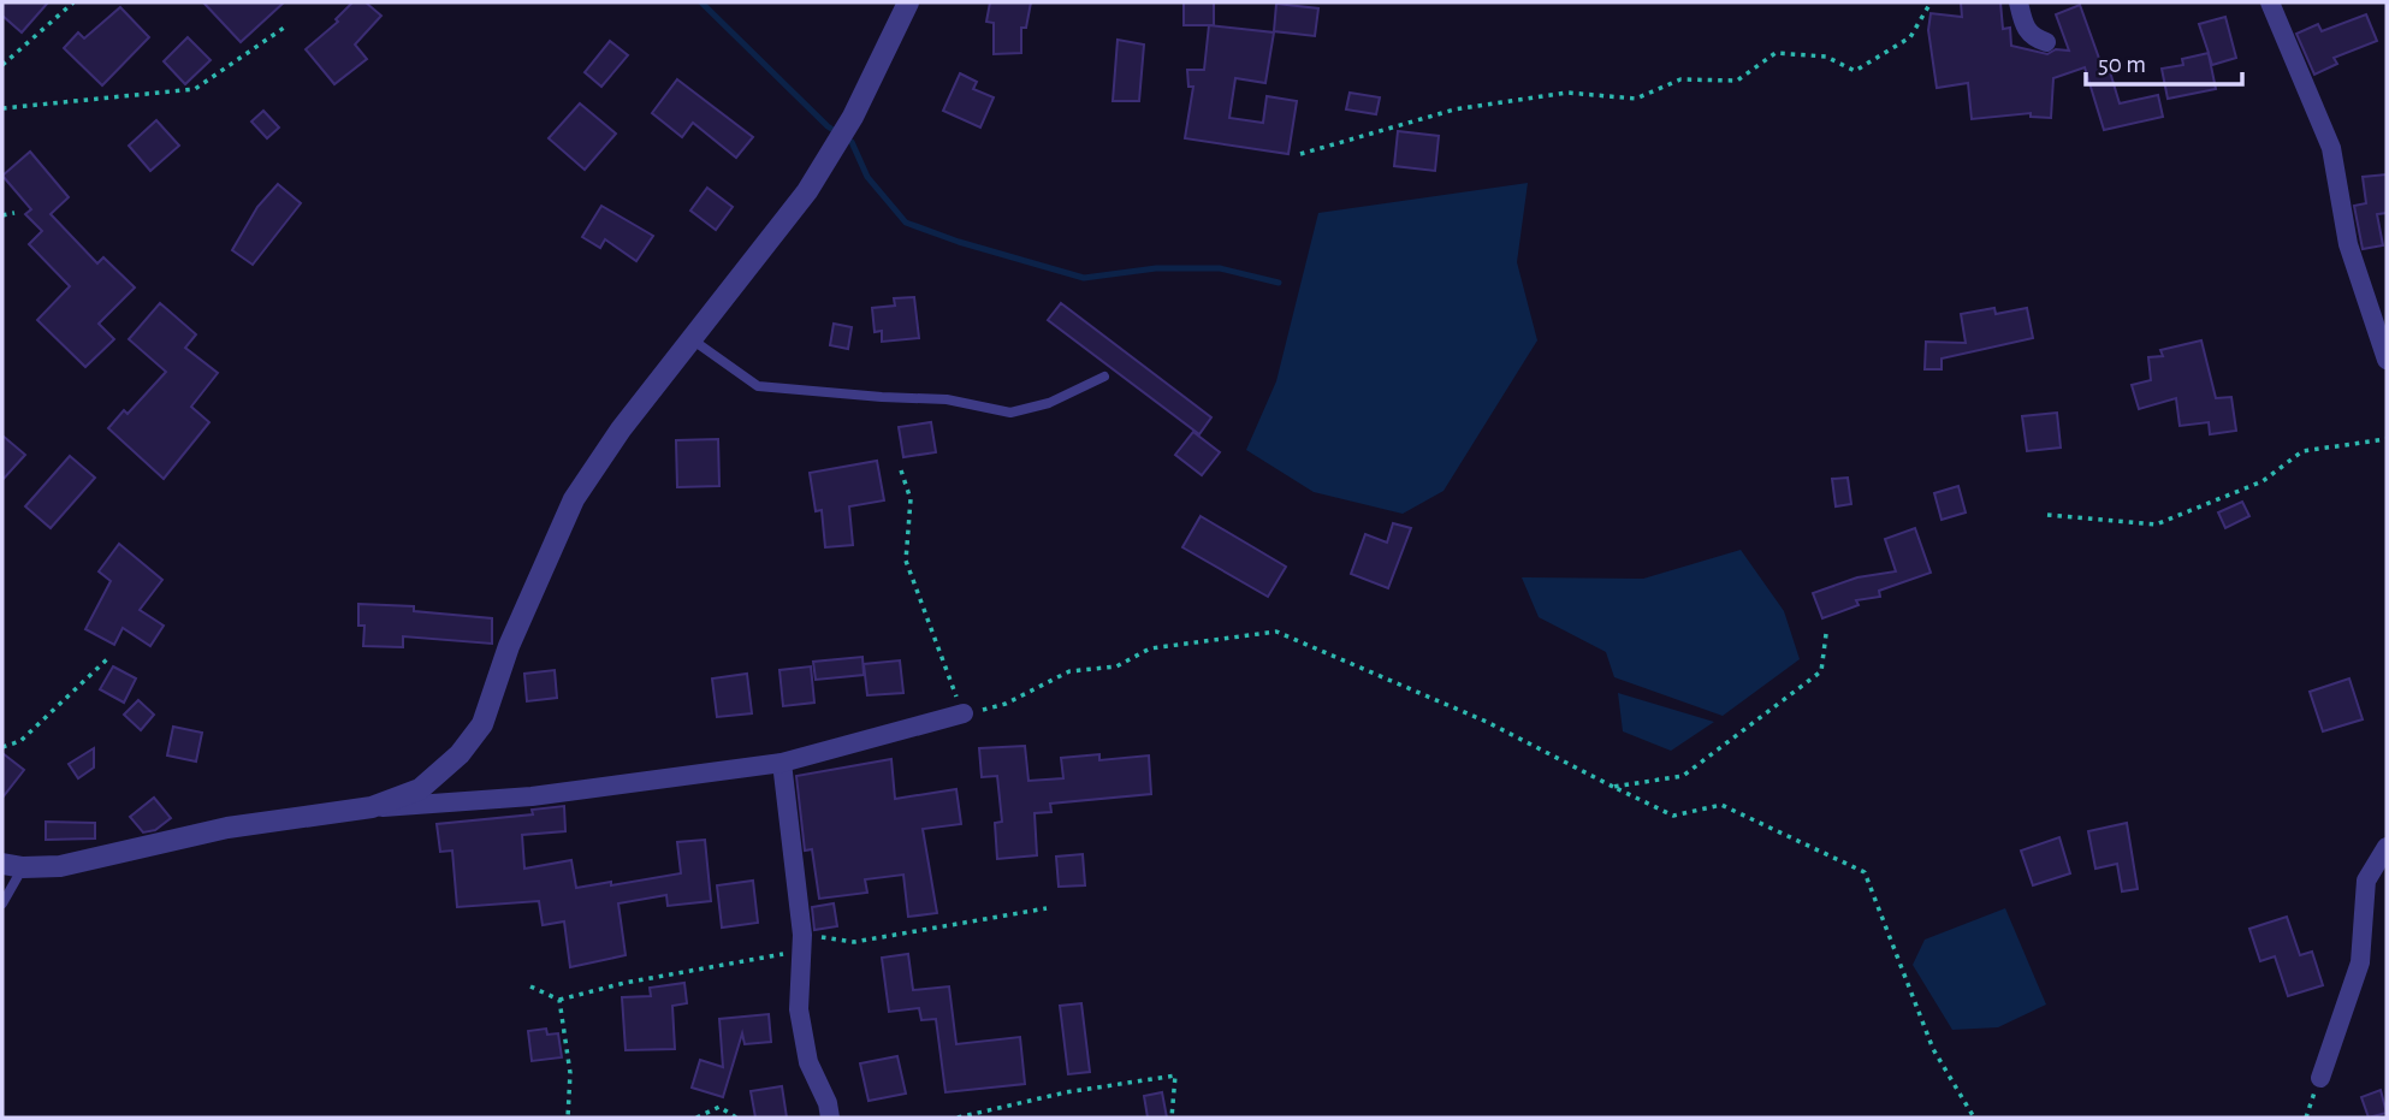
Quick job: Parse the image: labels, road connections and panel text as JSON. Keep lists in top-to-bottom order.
{
  "scale_bar": "50 m"
}
